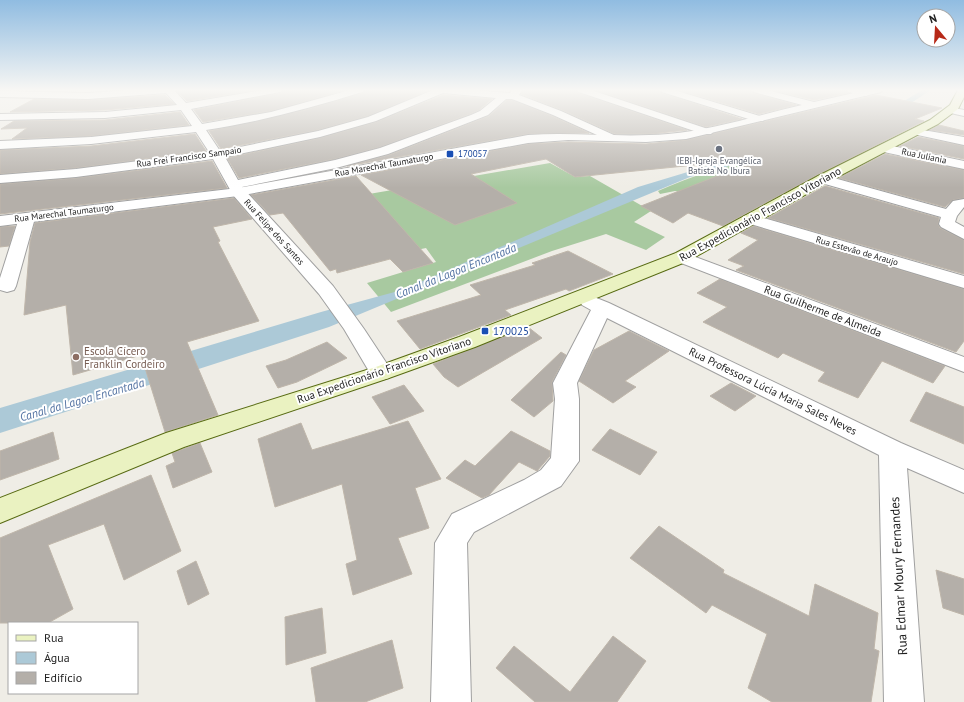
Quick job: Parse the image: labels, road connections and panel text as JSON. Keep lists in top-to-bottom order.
{
  "streets": {
    "main road": ["Rua Expedicionário Francisco Vitoriano"],
    "street": [
      "Rua Juliania",
      "Rua Frei Francisco Sampaio",
      "Rua Marechal Taumaturgo",
      "Rua Felipe dos Santos",
      "Rua Estevão de Araujo",
      "Rua Guilherme de Almeida",
      "Rua Professora Lúcia Maria Sales Neves",
      "Rua Edmar Moury Fernandes"
    ]
  },
  "crossings": [
    ["Rua Juliania", "Rua Expedicionário Francisco Vitoriano"],
    ["Rua Frei Francisco Sampaio", "Rua Felipe dos Santos"],
    ["Rua Marechal Taumaturgo", "Rua Felipe dos Santos"],
    ["Rua Expedicionário Francisco Vitoriano", "Rua Felipe dos Santos"],
    ["Rua Expedicionário Francisco Vitoriano", "Rua Estevão de Araujo"],
    ["Rua Expedicionário Francisco Vitoriano", "Rua Guilherme de Almeida"],
    ["Rua Expedicionário Francisco Vitoriano", "Rua Professora Lúcia Maria Sales Neves"],
    ["Rua Professora Lúcia Maria Sales Neves", "Rua Edmar Moury Fernandes"]
  ],
  "water": ["Canal da Lagoa Encantada"],
  "places": {
    "other": ["IEBI-Igreja Evangélica Batista No Ibura", "Escola Cícero Franklin Cordeiro"],
    "transit": ["170057", "170025"]
  },
  "legend": ["Rua", "Água", "Edifício"],
  "north": "top"
}
